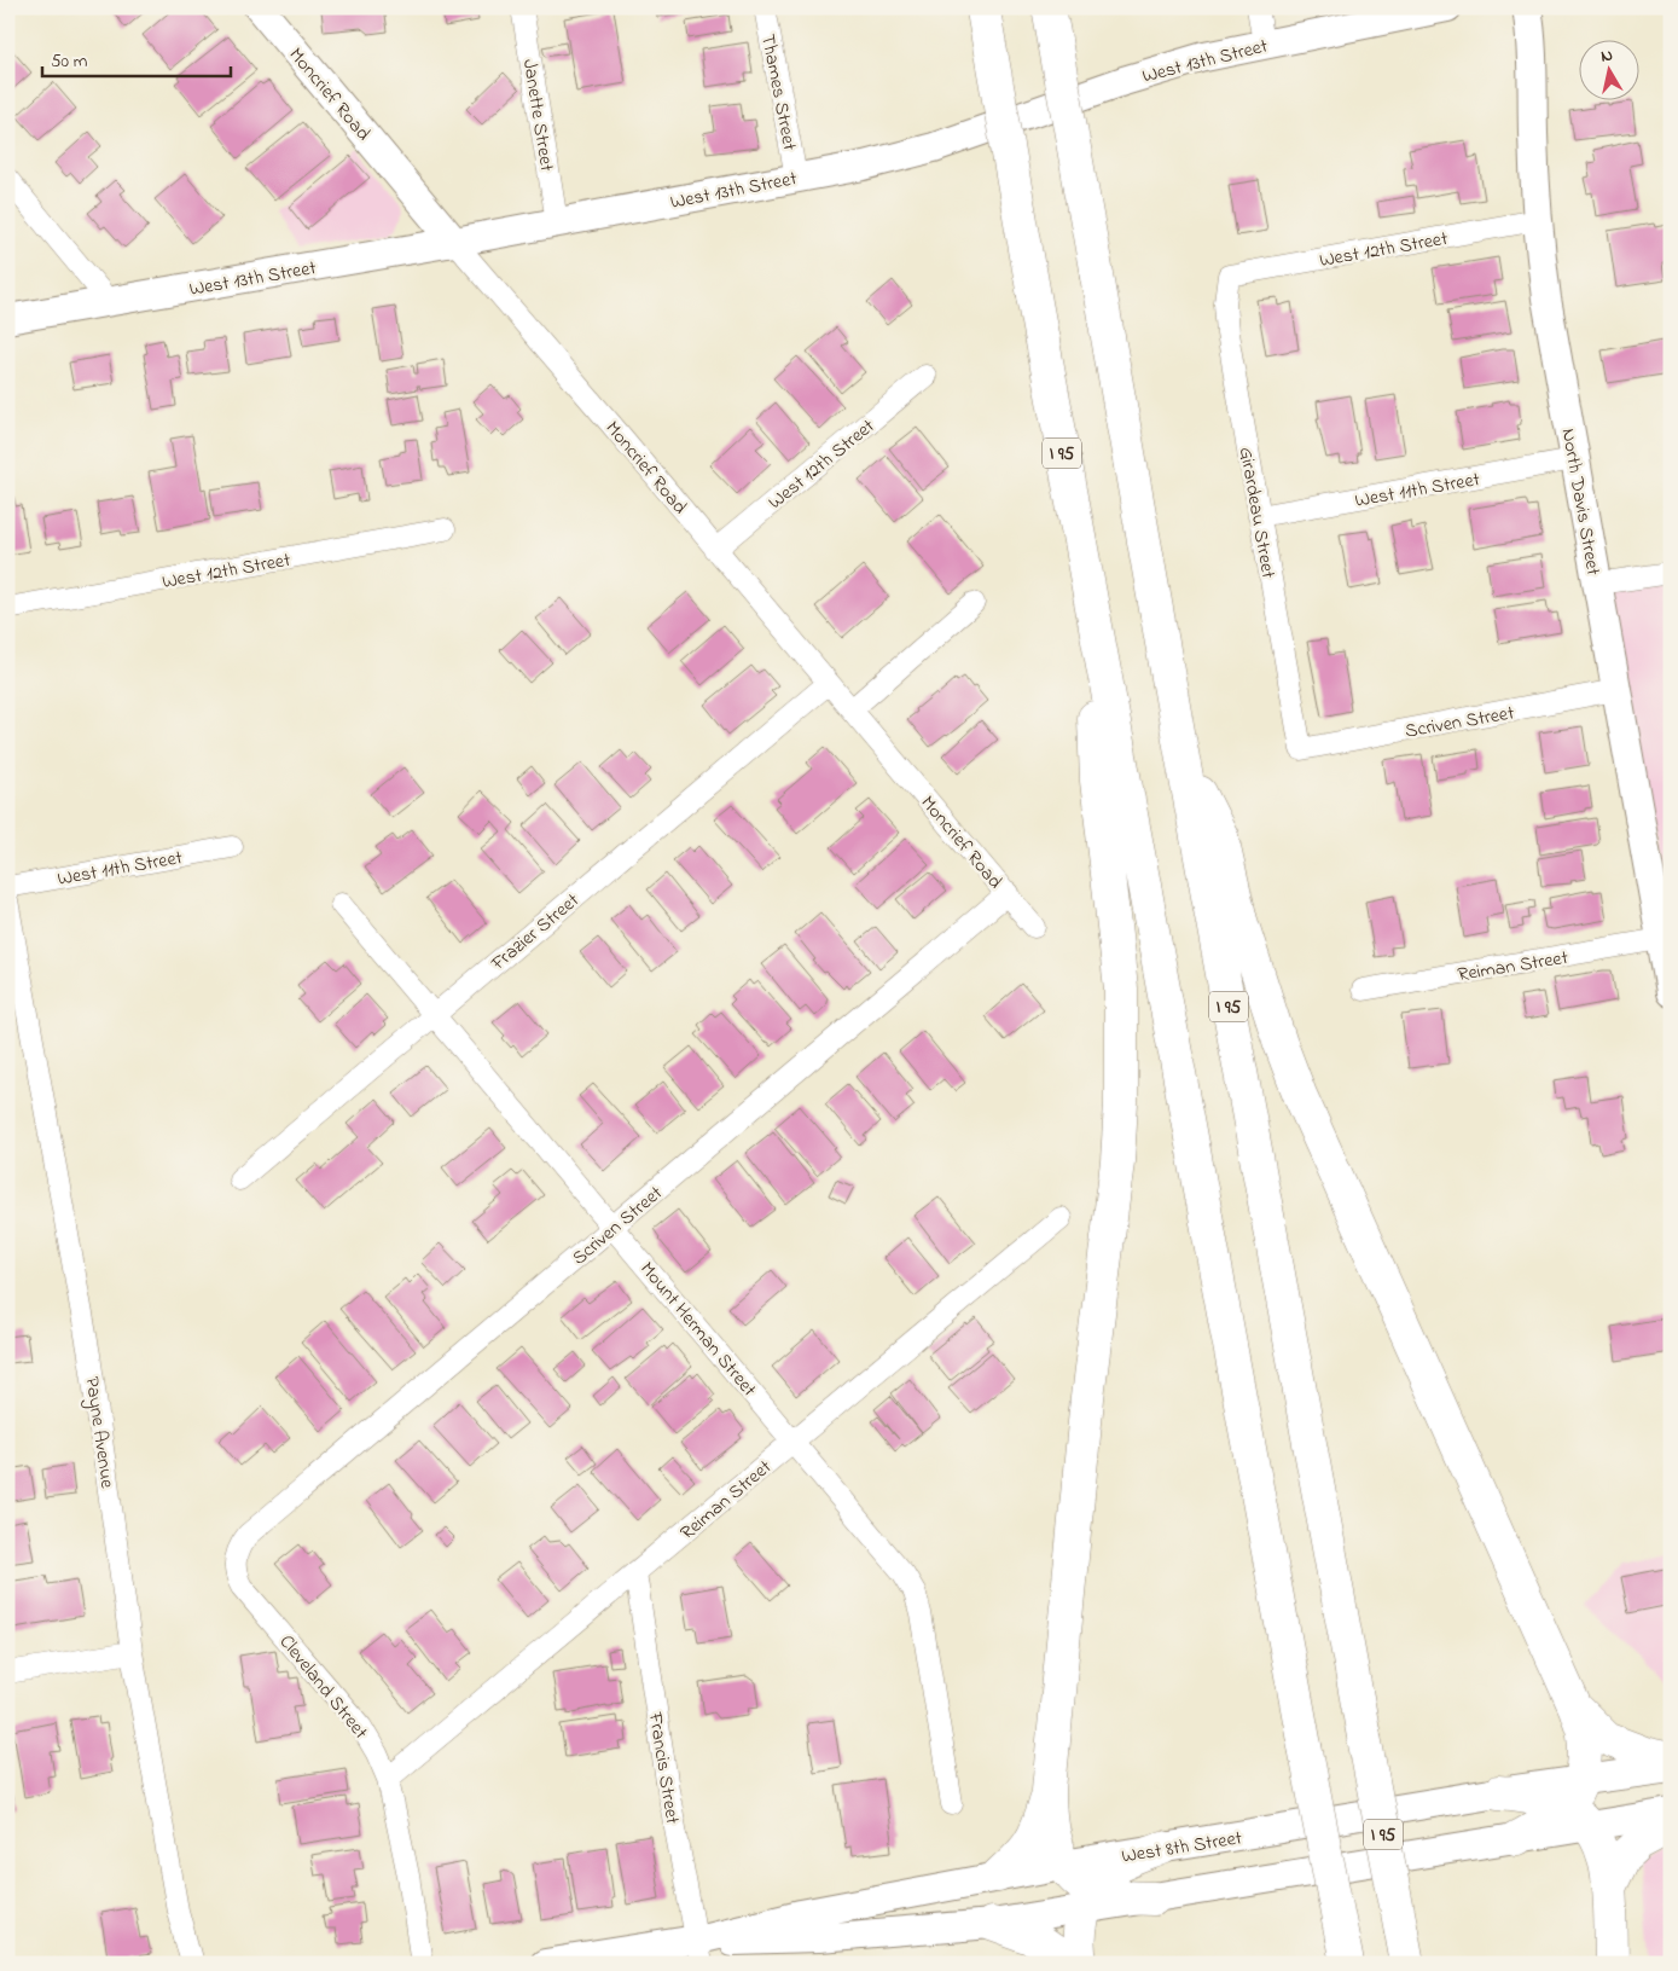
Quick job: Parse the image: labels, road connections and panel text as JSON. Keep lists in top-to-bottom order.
{
  "streets": {
    "highway": ["I 95"],
    "street": [
      "West 13th Street",
      "Thames Street",
      "Moncrief Road",
      "Janette Street",
      "West 12th Street",
      "West 11th Street",
      "North Davis Street",
      "Girardeau Street",
      "Scriven Street",
      "Frazier Street",
      "Reiman Street",
      "Mount Herman Street",
      "Payne Avenue",
      "Cleveland Street",
      "Francis Street",
      "West 8th Street"
    ]
  },
  "crossings": [
    ["West 13th Street", "Thames Street"],
    ["West 13th Street", "Moncrief Road"],
    ["West 13th Street", "Janette Street"],
    ["Moncrief Road", "West 12th Street"],
    ["Moncrief Road", "Scriven Street"],
    ["Moncrief Road", "Frazier Street"],
    ["West 12th Street", "North Davis Street"],
    ["West 12th Street", "Girardeau Street"],
    ["West 11th Street", "North Davis Street"],
    ["West 11th Street", "Girardeau Street"],
    ["North Davis Street", "Scriven Street"],
    ["North Davis Street", "Reiman Street"],
    ["Girardeau Street", "Scriven Street"],
    ["Scriven Street", "Mount Herman Street"],
    ["Scriven Street", "Cleveland Street"],
    ["Frazier Street", "Mount Herman Street"],
    ["Reiman Street", "Mount Herman Street"],
    ["Reiman Street", "Cleveland Street"],
    ["Reiman Street", "Francis Street"],
    ["Francis Street", "West 8th Street"]
  ],
  "scale_bar": "50 m",
  "north": "top"
}
